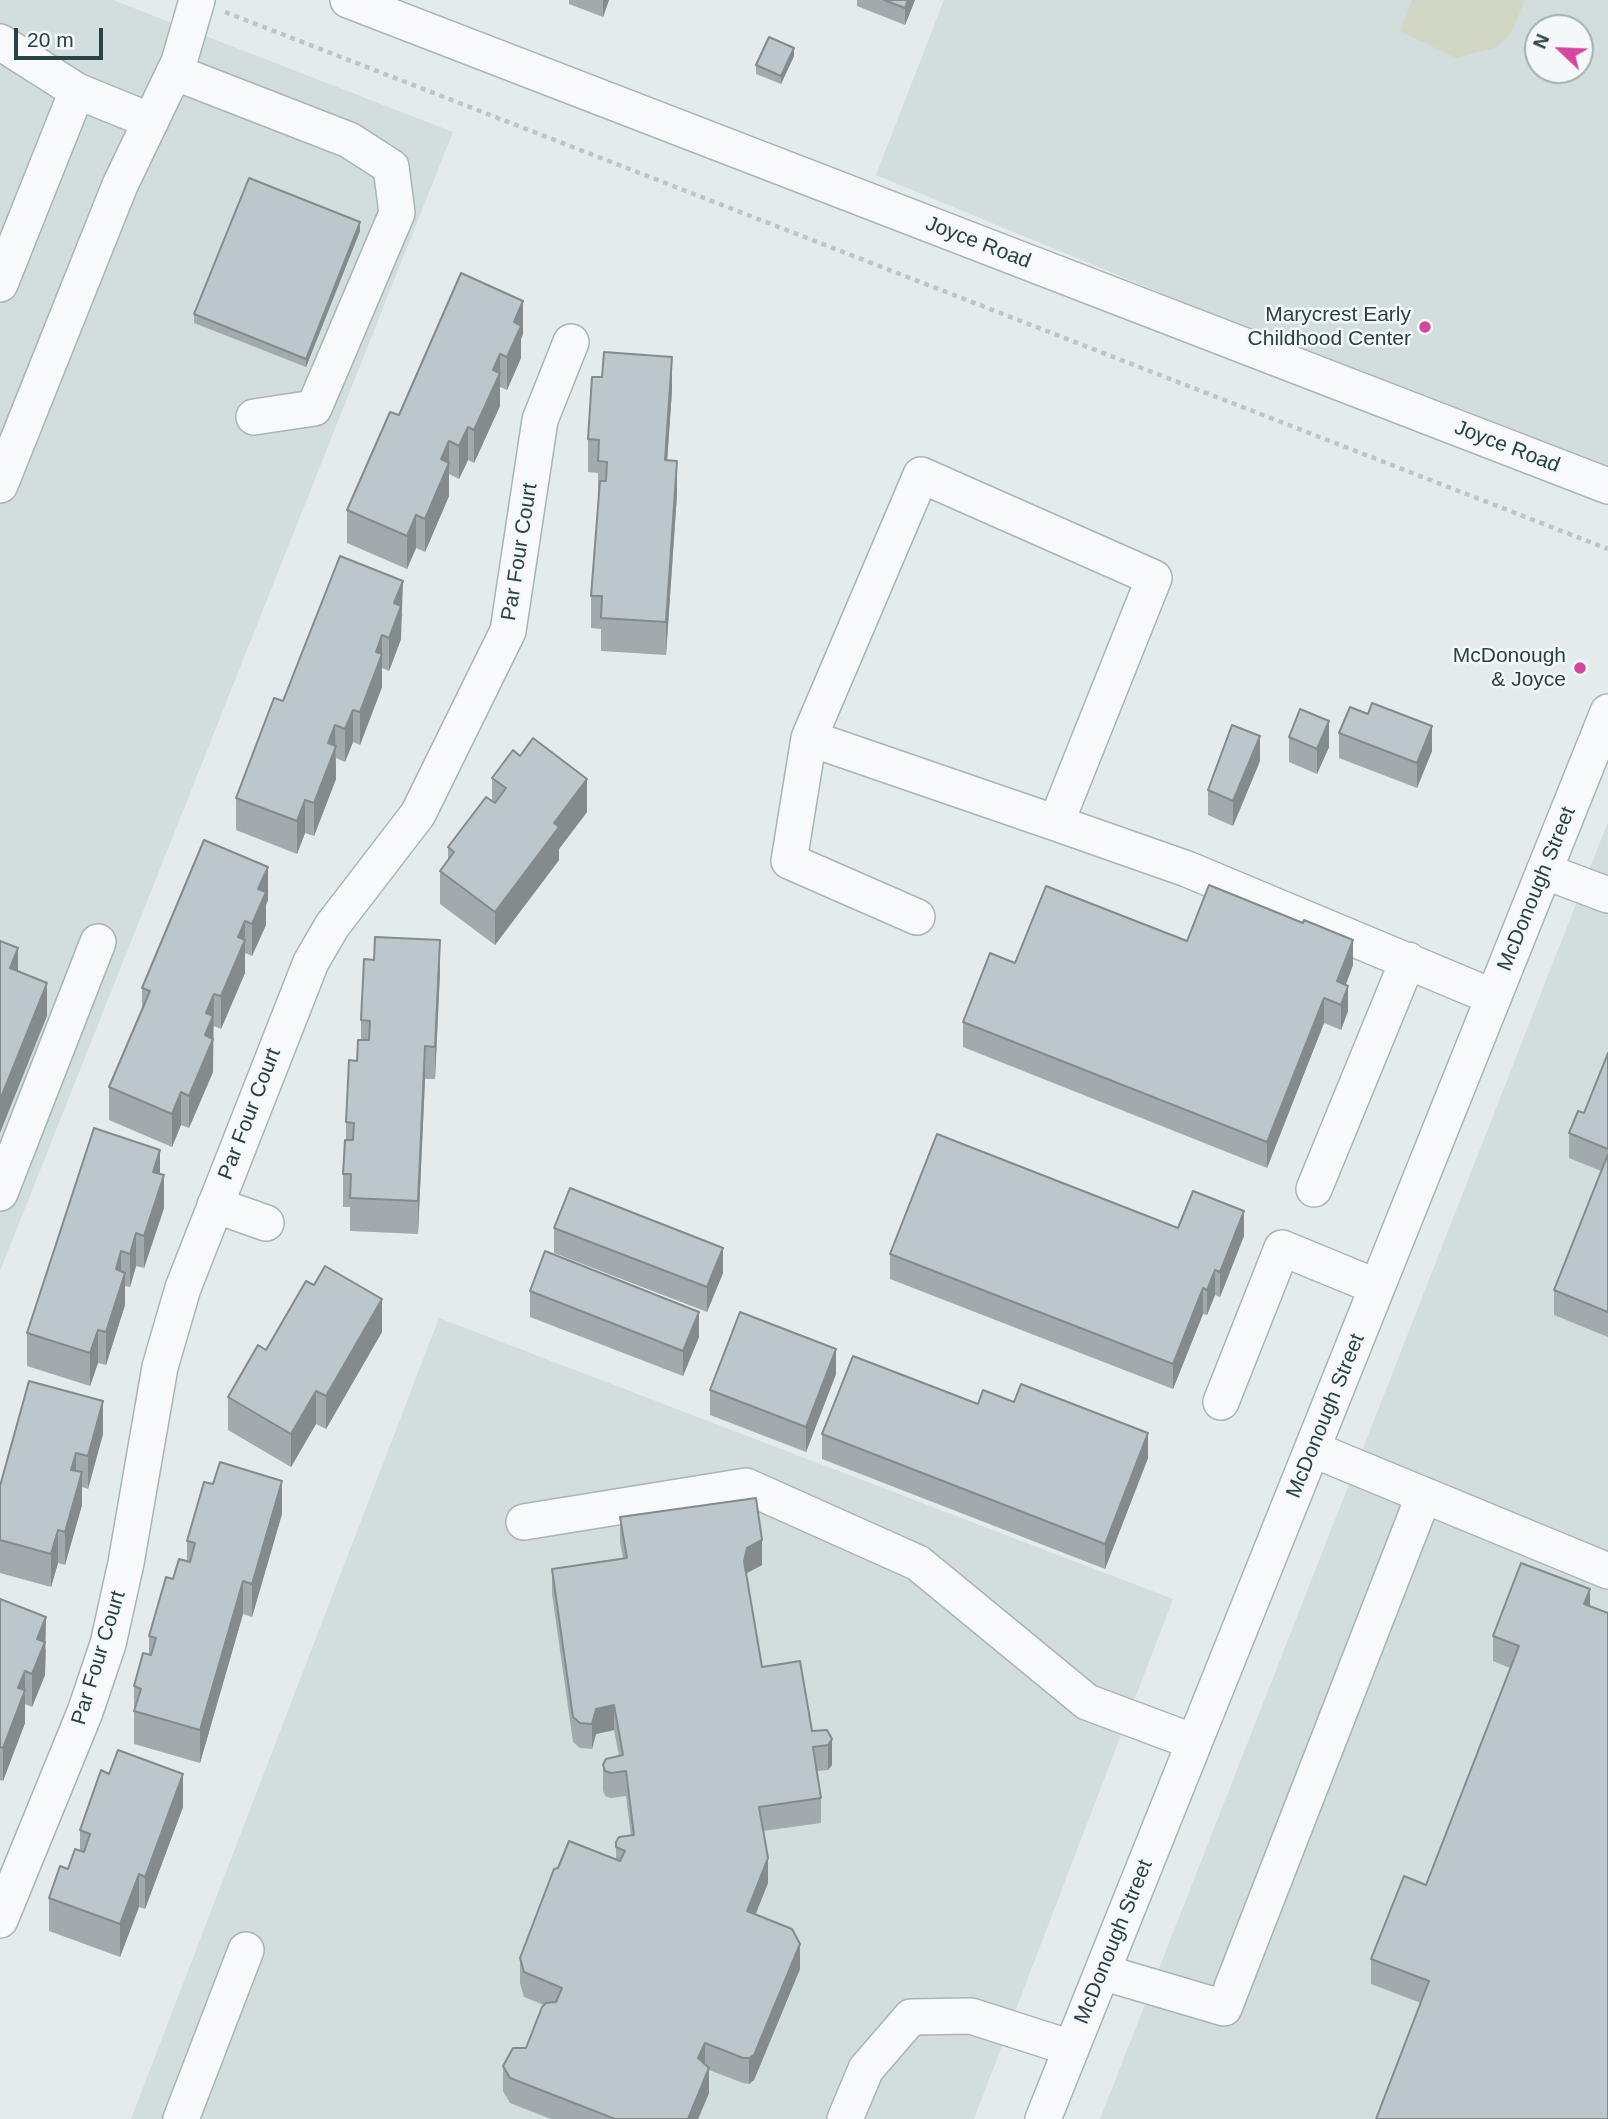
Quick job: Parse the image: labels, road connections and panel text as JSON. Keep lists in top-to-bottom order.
{
  "streets": {
    "street": ["Joyce Road", "Par Four Court", "McDonough Street"]
  },
  "places": ["Marycrest Early Childhood Center", "McDonough & Joyce"],
  "scale_bar": "20 m",
  "north": "top left"
}
